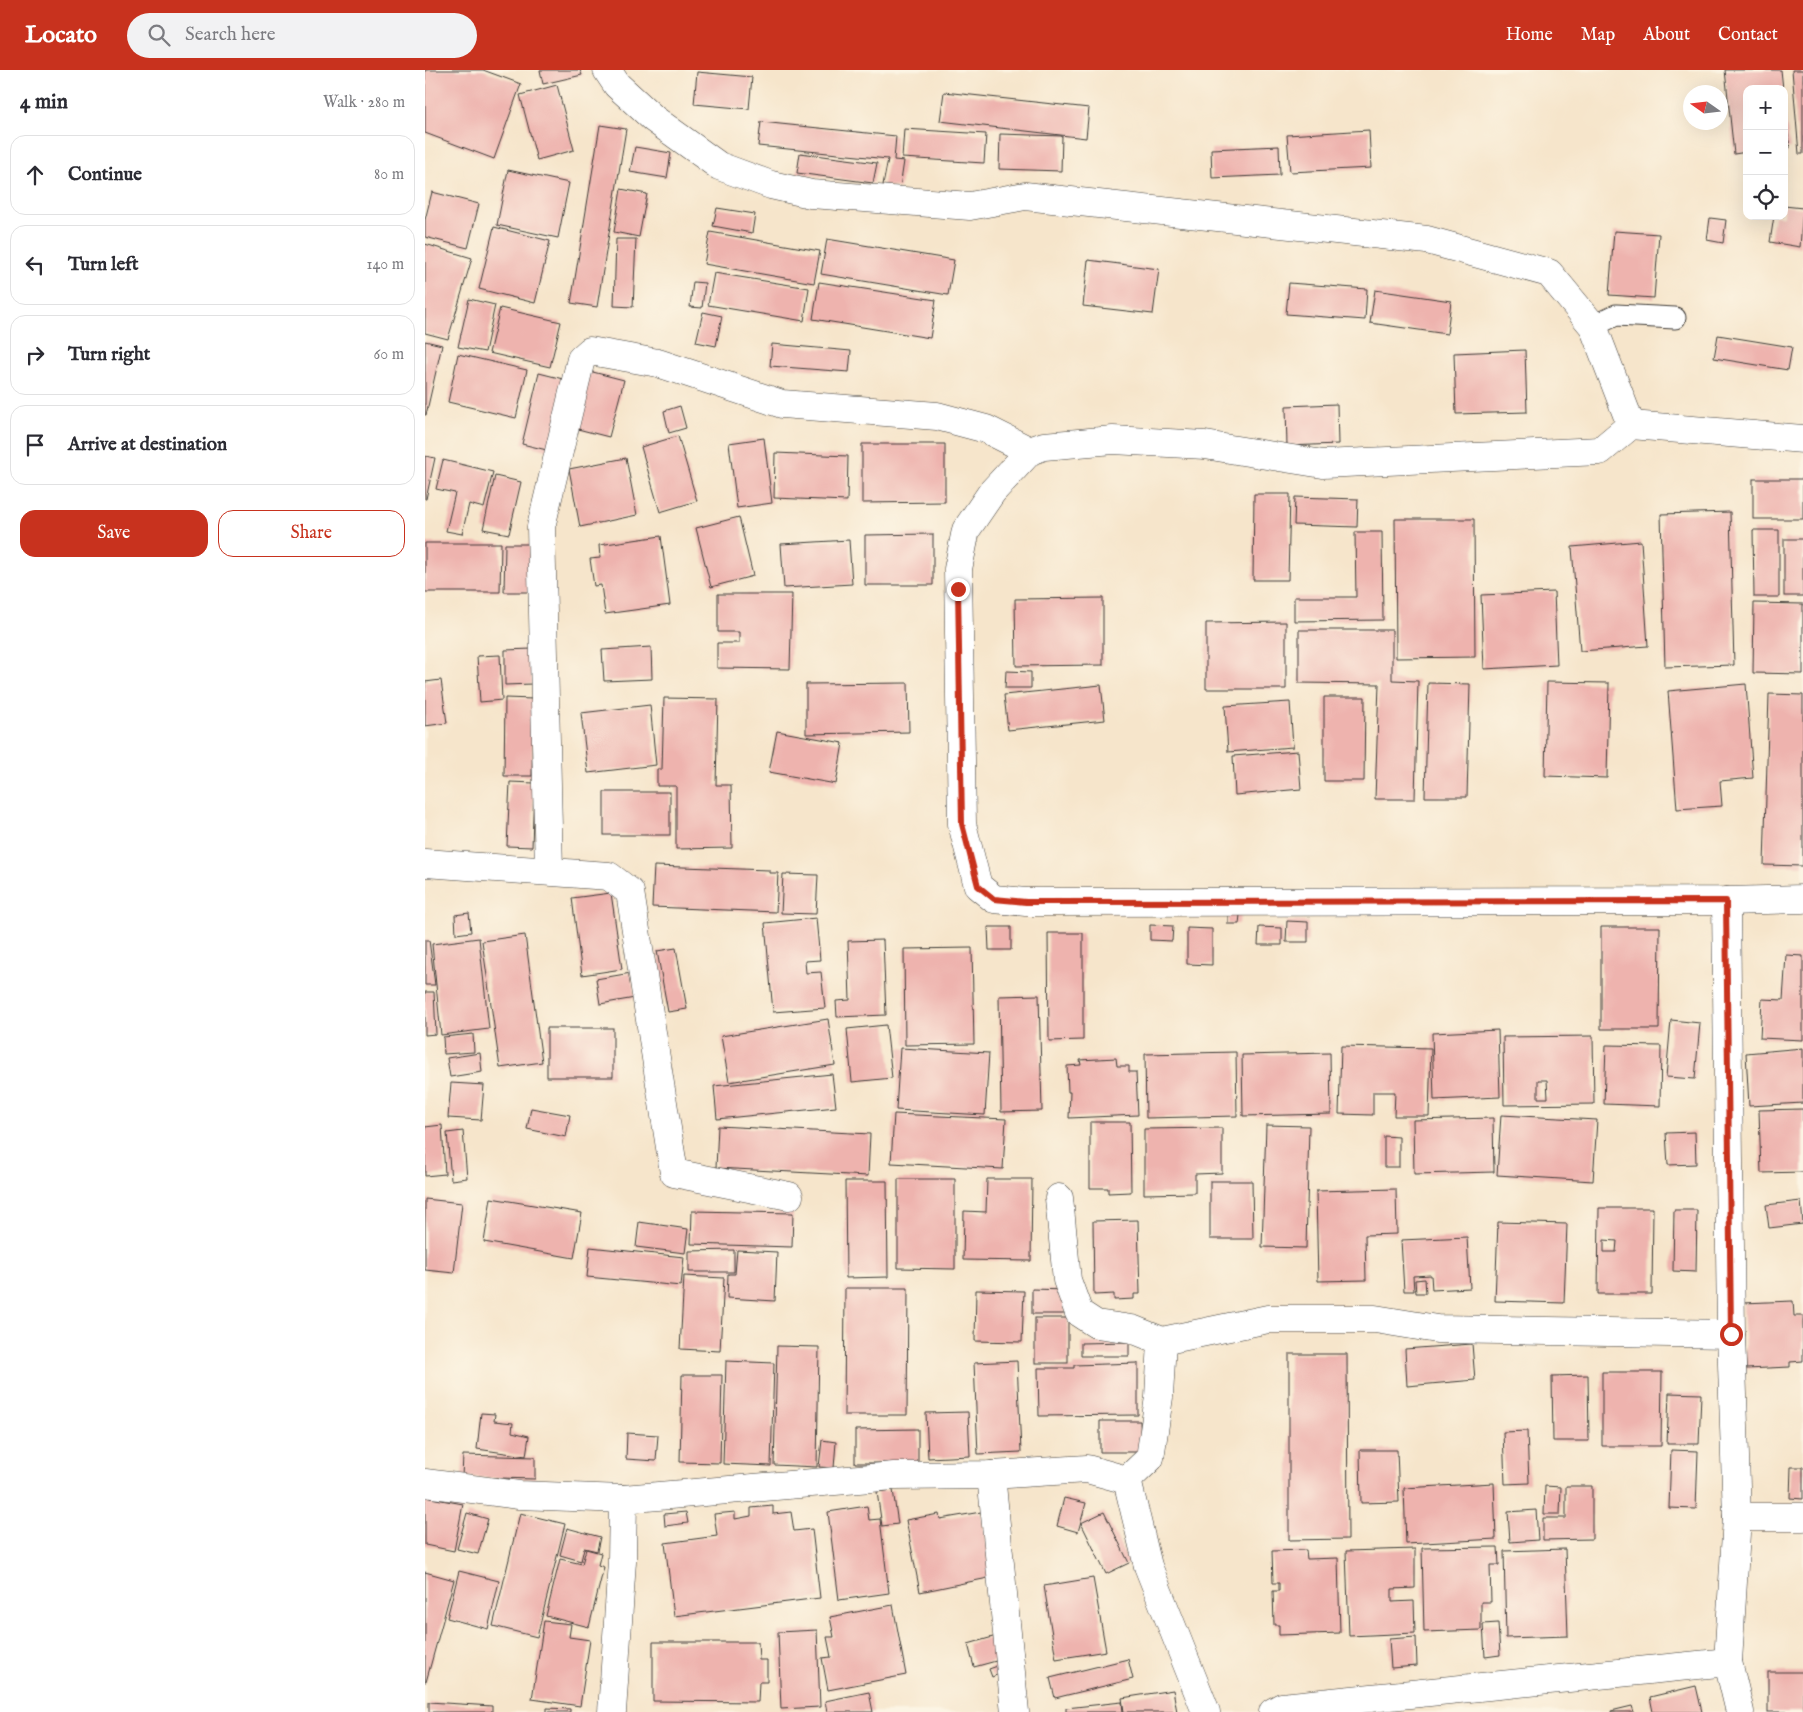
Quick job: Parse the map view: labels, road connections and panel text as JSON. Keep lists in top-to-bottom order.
{
  "north": "left",
  "page": {
    "header": "Locato",
    "search": "Search here",
    "nav": [
      "Home",
      "Map",
      "About",
      "Contact"
    ],
    "heading": ["4 min", "Walk · 280 m"],
    "map_buttons": ["+", "−"],
    "list": [
      ["Continue", "80 m"],
      ["Turn left", "140 m"],
      ["Turn right", "60 m"],
      "Arrive at destination"
    ],
    "buttons": ["Save", "Share"]
  }
}
